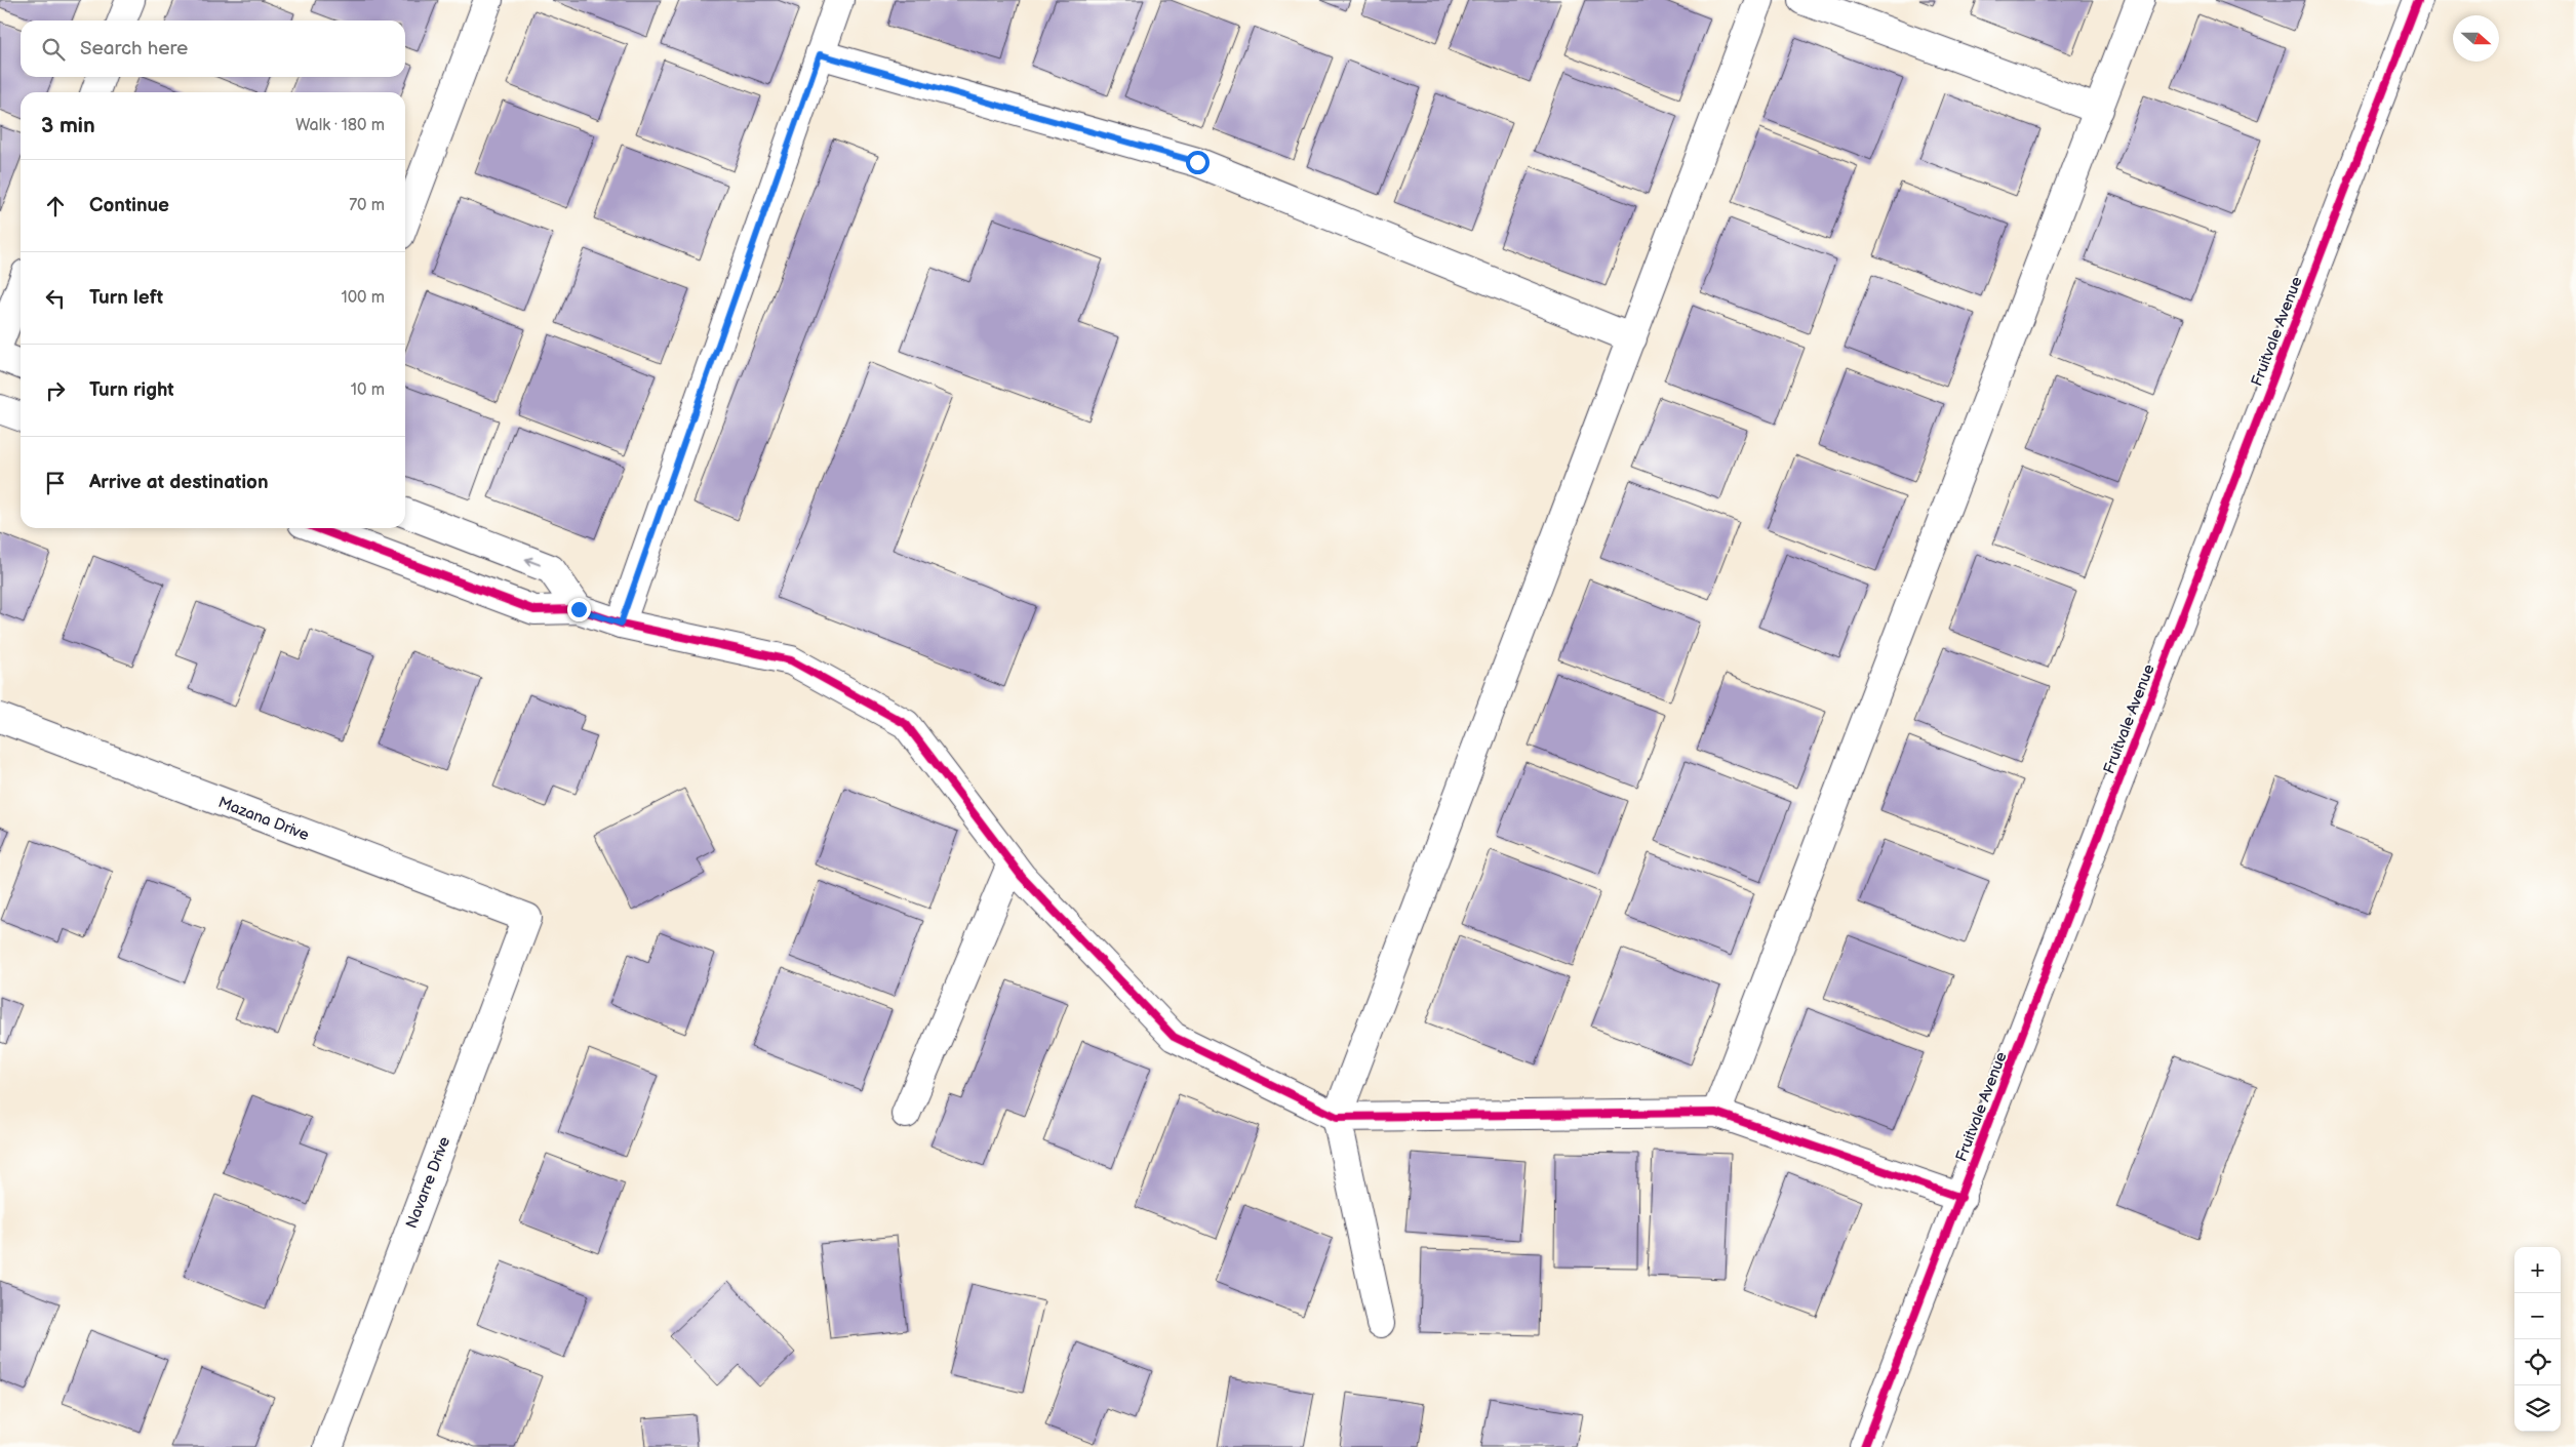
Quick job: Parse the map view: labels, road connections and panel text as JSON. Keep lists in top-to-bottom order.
{
  "streets": {
    "street": ["Fruitvale Avenue", "Mazana Drive", "Navarre Drive"]
  },
  "crossings": [
    ["Mazana Drive", "Navarre Drive"]
  ],
  "north": "right",
  "page": {
    "search": "Search here",
    "heading": ["3 min", "Walk · 180 m"],
    "list": [
      ["Continue", "70 m"],
      ["Turn left", "100 m"],
      ["Turn right", "10 m"],
      "Arrive at destination"
    ],
    "map_buttons": ["+", "−"]
  }
}
